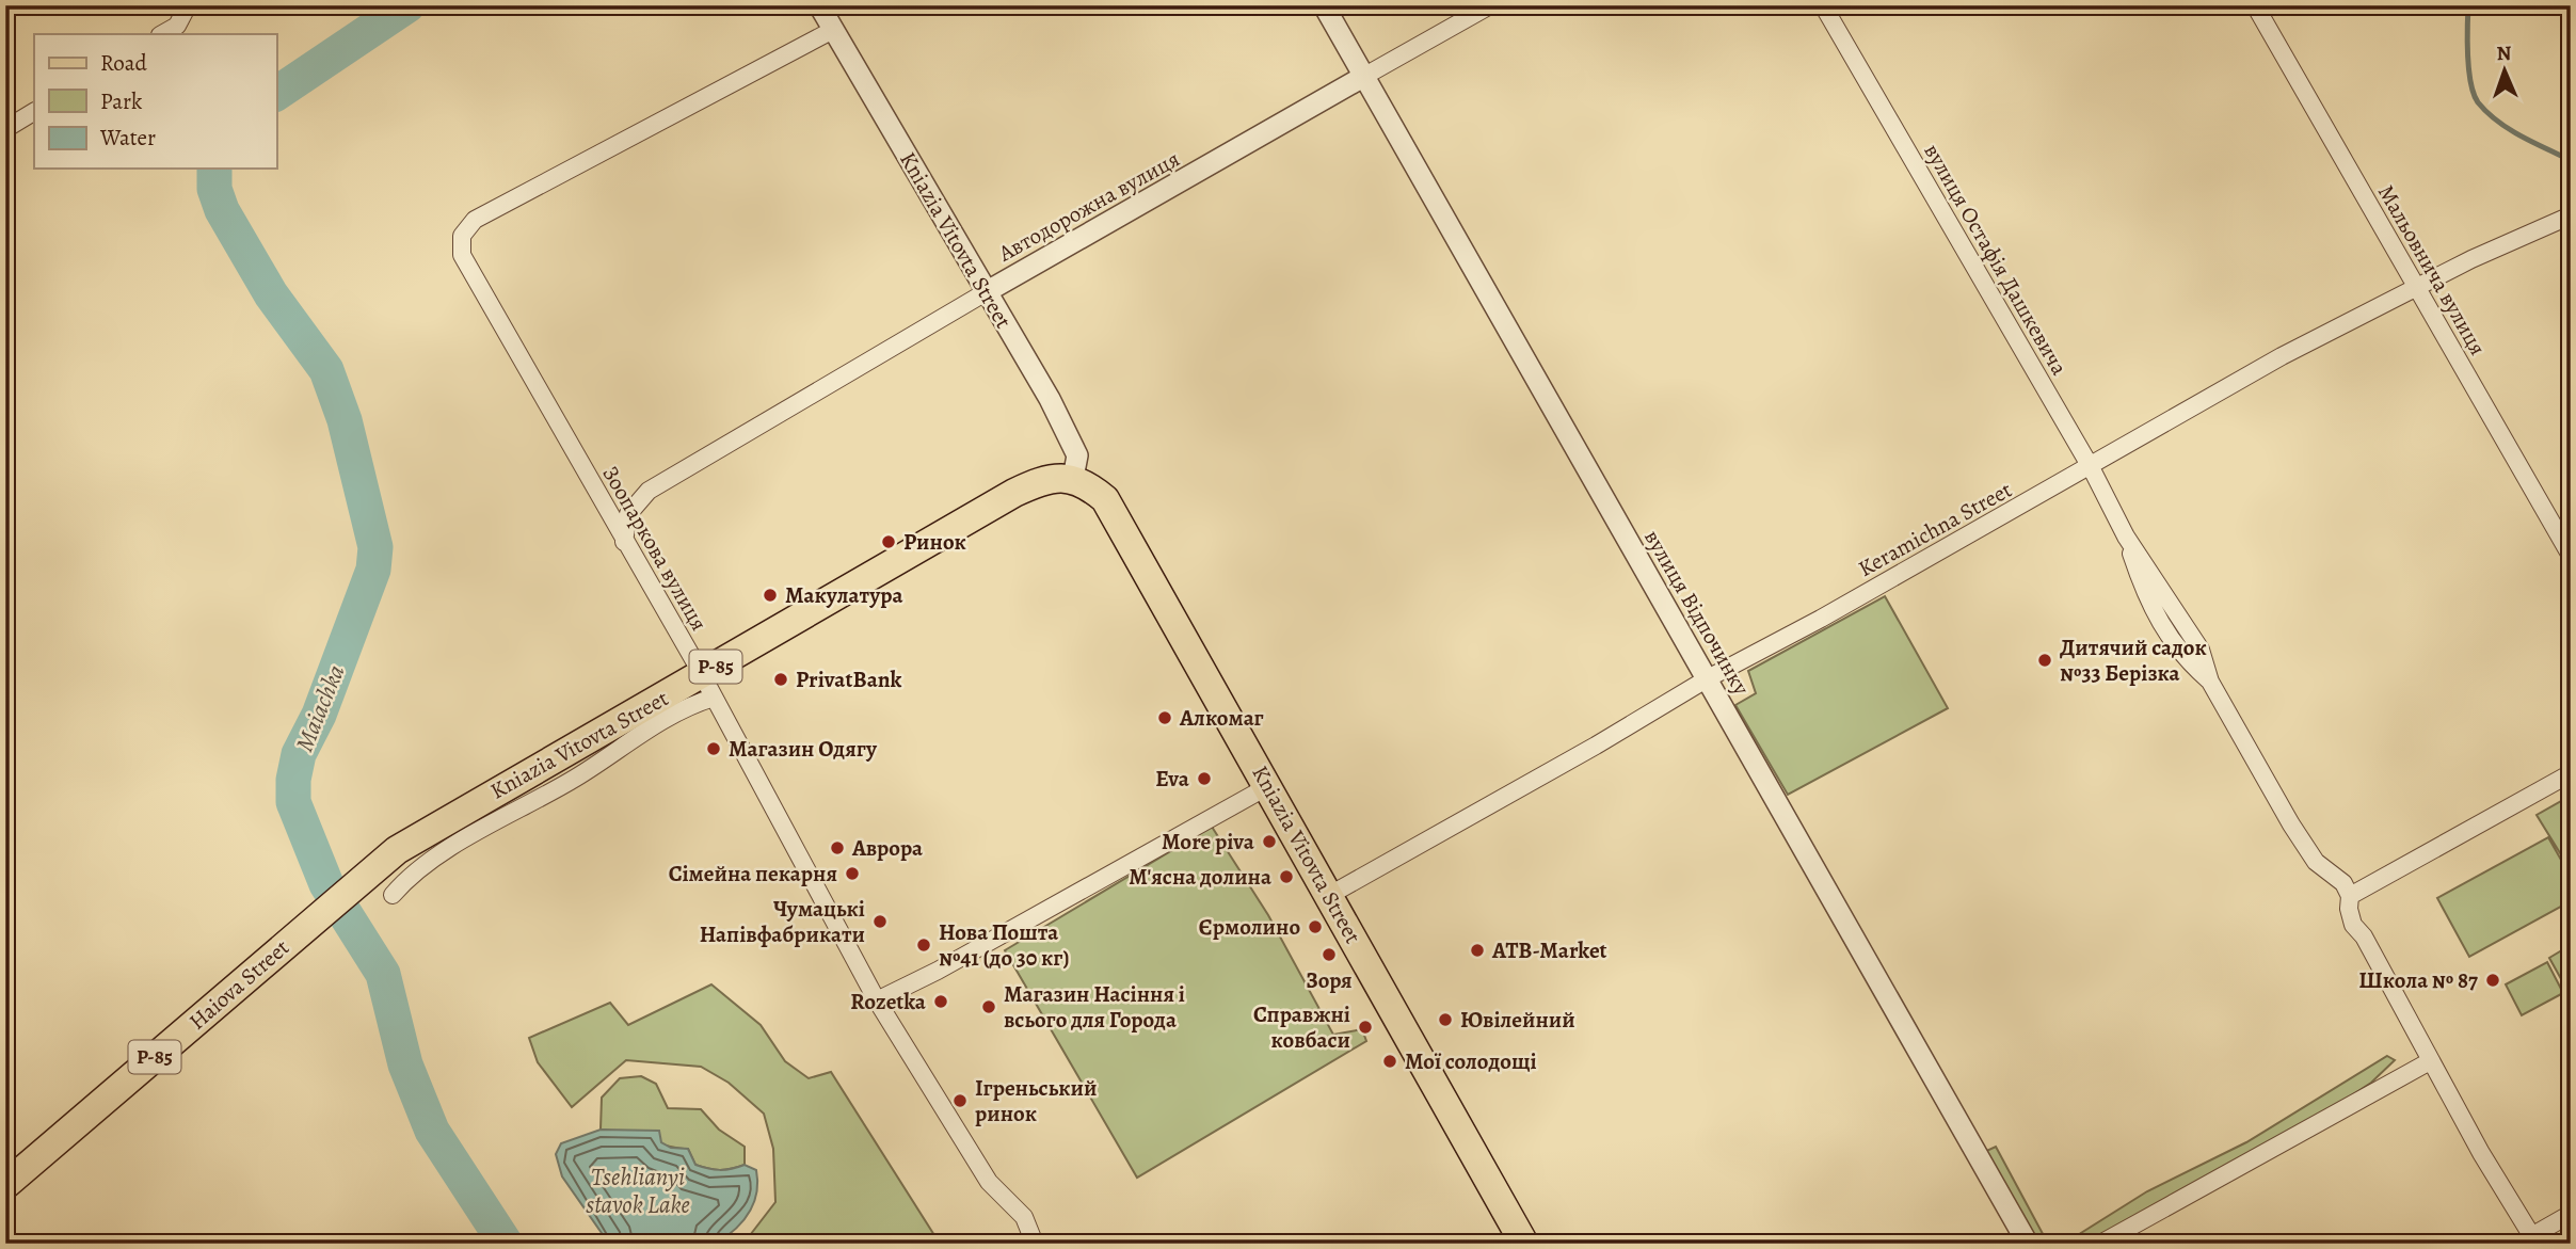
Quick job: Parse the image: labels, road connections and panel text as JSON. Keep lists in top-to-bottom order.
{
  "streets": {
    "main road": ["Kniazia Vitovta Street", "Р-85", "Haiova Street"],
    "street": [
      "Автодорожна вулиця",
      "вулиця Остафія Дашкевича",
      "Мальовнича вулиця",
      "Keramichna Street",
      "Зоопаркова вулиця",
      "вулиця Відпочинку"
    ]
  },
  "crossings": [
    ["Автодорожна вулиця", "Kniazia Vitovta Street"],
    ["Автодорожна вулиця", "Зоопаркова вулиця"],
    ["Автодорожна вулиця", "вулиця Відпочинку"],
    ["Kniazia Vitovta Street", "Keramichna Street"],
    ["Kniazia Vitovta Street", "Зоопаркова вулиця"],
    ["Kniazia Vitovta Street", "Haiova Street"],
    ["вулиця Остафія Дашкевича", "Keramichna Street"],
    ["Мальовнича вулиця", "Keramichna Street"],
    ["Keramichna Street", "вулиця Відпочинку"]
  ],
  "water": ["Maiachka", "Tsehlianyi stavok Lake"],
  "places": [
    "Ринок",
    "Макулатура",
    "Дитячий садок №33 Берізка",
    "PrivatBank",
    "Алкомаг",
    "Магазин Одягу",
    "Eva",
    "More piva",
    "Аврора",
    "Сімейна пекарня",
    "М'ясна долина",
    "Чумацькі Напівфабрикати",
    "Єрмолино",
    "Нова Пошта №41 (до 30 кг)",
    "ATB-Market",
    "Зоря",
    "Школа № 87",
    "Rozetka",
    "Магазин Насіння і всього для Города",
    "Ювілейний",
    "Справжні ковбаси",
    "Мої солодощі",
    "Ігреньський ринок"
  ],
  "legend": ["Road", "Park", "Water"],
  "north": "top"
}
